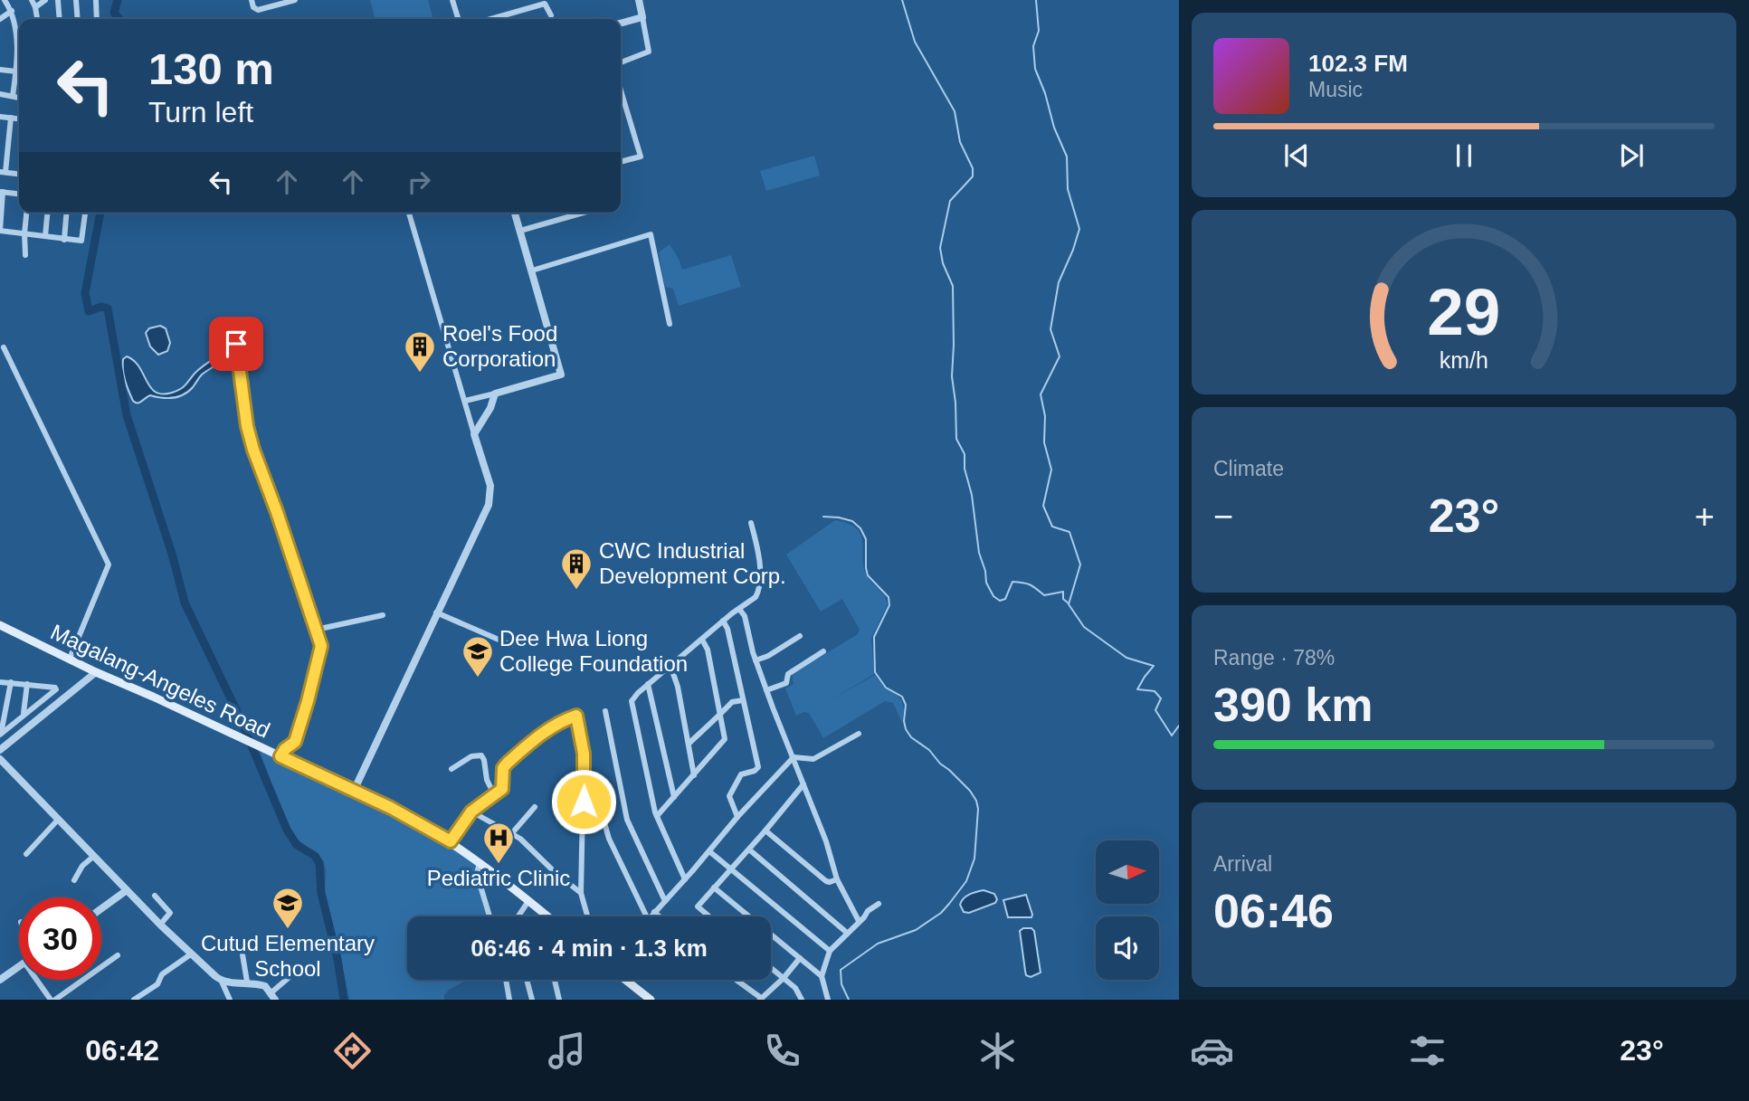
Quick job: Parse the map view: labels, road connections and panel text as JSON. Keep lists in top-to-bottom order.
{
  "streets": {
    "main road": ["Magalang-Angeles Road"]
  },
  "places": {
    "building": ["Roel's Food Corporation", "CWC Industrial Development Corp."],
    "school or university": ["Dee Hwa Liong College Foundation", "Cutud Elementary School"],
    "hospital": ["Pediatric Clinic"]
  },
  "north": "right",
  "page": {
    "turn": ["130 m", "Turn left"],
    "song": ["102.3 FM", "Music"],
    "tile": [
      "Climate",
      ["Range · 78%", "390 km"],
      ["Arrival", "06:46"]
    ],
    "heat": ["−", "23°", "+"],
    "limit": "30",
    "trip": "06:46 · 4 min · 1.3 km",
    "tabs": ["06:42", "23°"],
    "gauge": ["29", "km/h"]
  }
}
